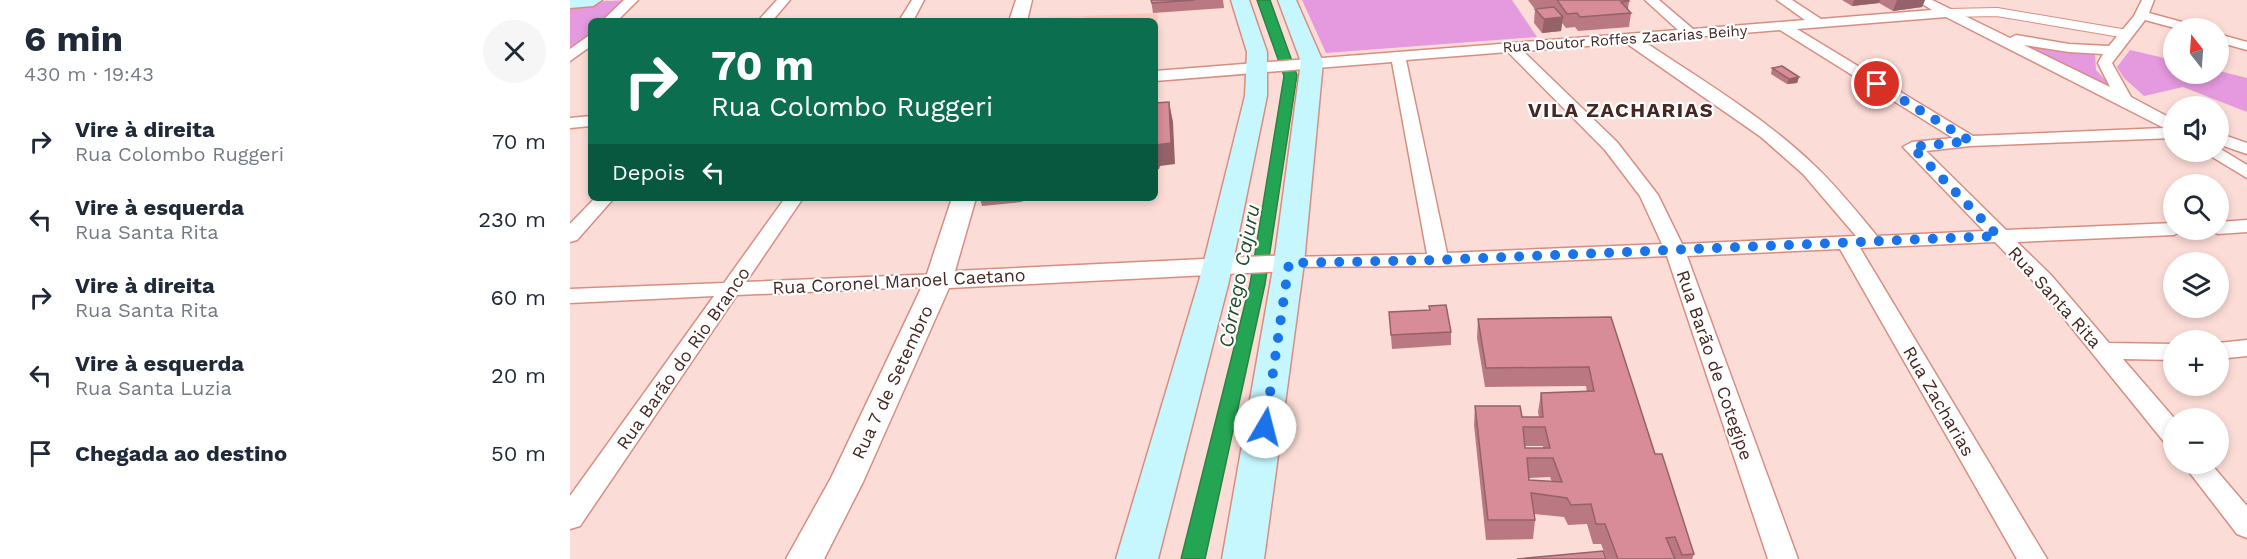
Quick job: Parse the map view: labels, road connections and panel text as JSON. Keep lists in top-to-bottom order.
{
  "streets": {
    "street": [
      "Rua Doutor Roffes Zacarias Beihy",
      "Rua Coronel Manoel Caetano",
      "Rua Santa Rita",
      "Rua Barão do Rio Branco",
      "Rua Barão de Cotegipe",
      "Rua 7 de Setembro",
      "Rua Zacharias"
    ]
  },
  "crossings": [
    ["Rua Doutor Roffes Zacarias Beihy", "Rua Barão de Cotegipe"],
    ["Rua Doutor Roffes Zacarias Beihy", "Rua Zacharias"],
    ["Rua Coronel Manoel Caetano", "Rua Barão do Rio Branco"],
    ["Rua Coronel Manoel Caetano", "Rua 7 de Setembro"]
  ],
  "districts": ["VILA ZACHARIAS"],
  "water": ["Córrego Cajuru"],
  "north": "top",
  "page": {
    "heading": ["6 min", "430 m · 19:43"],
    "map_buttons": ["+", "−"],
    "turn": ["70 m", "Rua Colombo Ruggeri"],
    "list": [
      {
        "name": "Vire à direita",
        "note": "Rua Colombo Ruggeri",
        "value": "70 m"
      },
      {
        "name": "Vire à esquerda",
        "note": "Rua Santa Rita",
        "value": "230 m"
      },
      {
        "name": "Vire à direita",
        "note": "Rua Santa Rita",
        "value": "60 m"
      },
      {
        "name": "Vire à esquerda",
        "note": "Rua Santa Luzia",
        "value": "20 m"
      },
      {
        "name": "Chegada ao destino",
        "value": "50 m"
      }
    ],
    "then": "Depois"
  }
}
